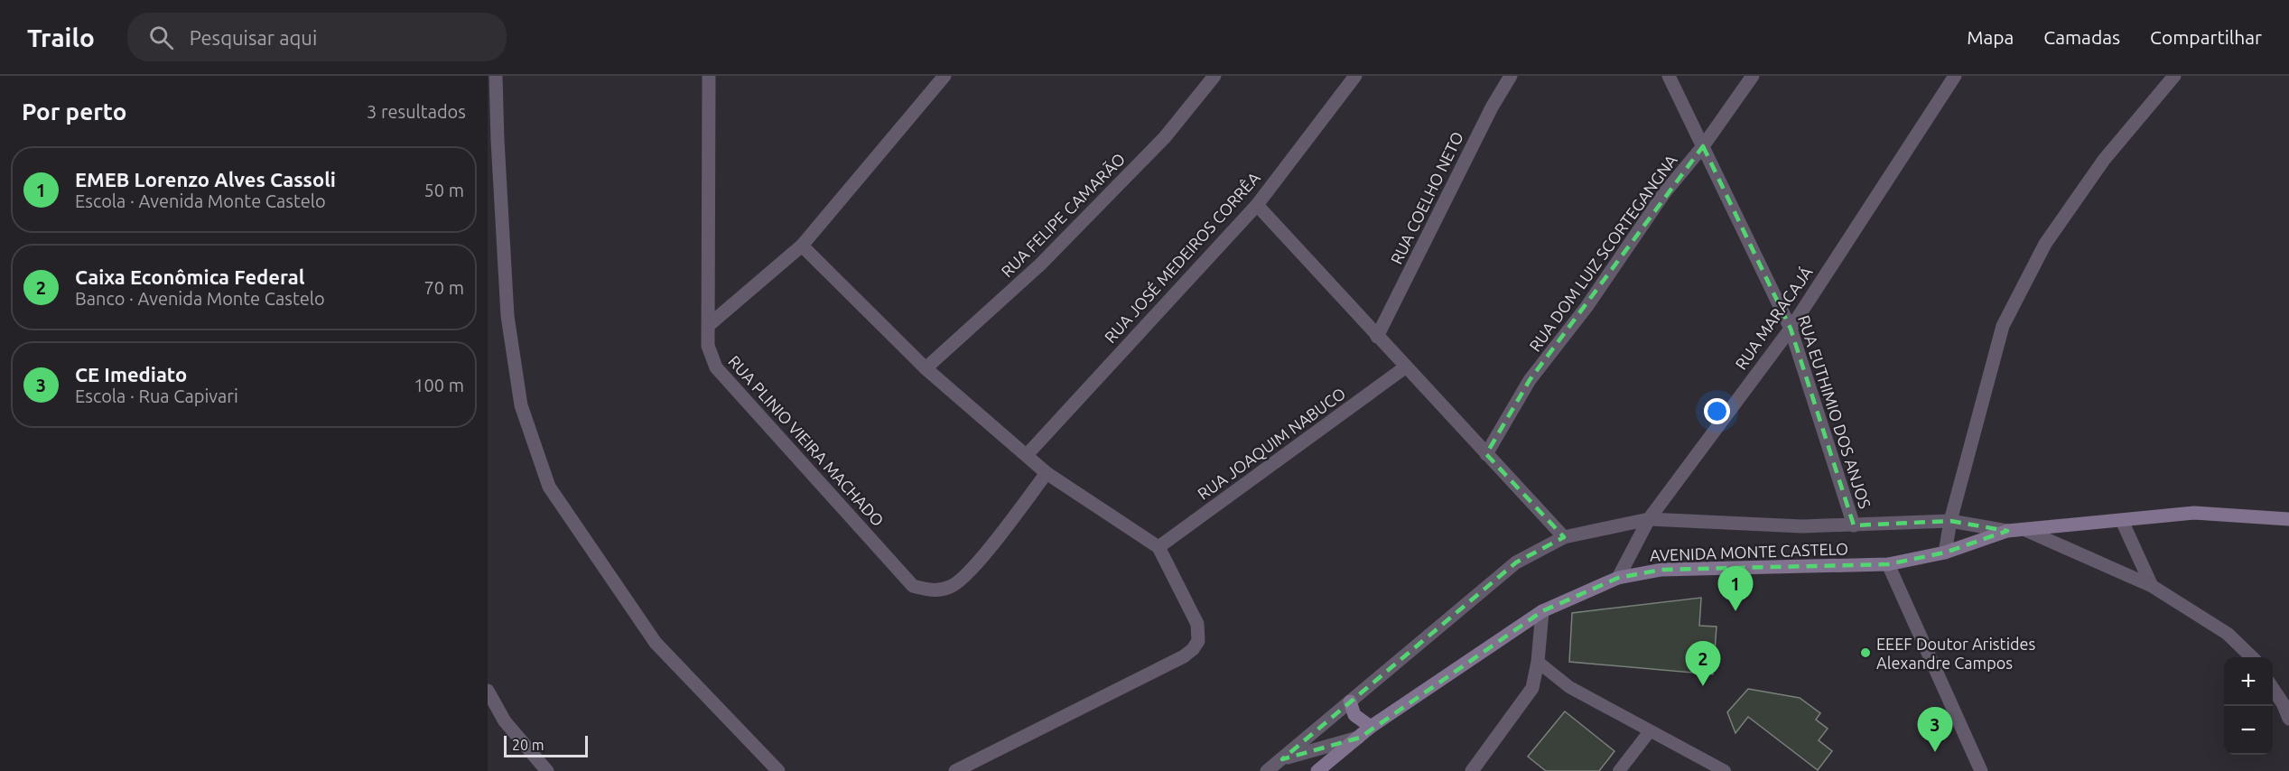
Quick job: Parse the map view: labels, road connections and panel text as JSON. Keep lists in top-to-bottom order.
{
  "streets": {
    "street": [
      "RUA COELHO NETO",
      "RUA FELIPE CAMARÃO",
      "RUA DOM LUIZ SCORTEGANGNA",
      "RUA JOSÉ MEDEIROS CORRÊA",
      "RUA MARACAJÁ",
      "RUA EUTHIMIO DOS ANJOS",
      "RUA PLINIO VIEIRA MACHADO",
      "RUA JOAQUIM NABUCO",
      "AVENIDA MONTE CASTELO"
    ]
  },
  "crossings": [
    ["RUA DOM LUIZ SCORTEGANGNA", "RUA EUTHIMIO DOS ANJOS"],
    ["RUA MARACAJÁ", "RUA EUTHIMIO DOS ANJOS"],
    ["RUA MARACAJÁ", "AVENIDA MONTE CASTELO"]
  ],
  "places": ["EEEF Doutor Aristides Alexandre Campos"],
  "scale_bar": "20 m",
  "page": {
    "header": "Trailo",
    "search": "Pesquisar aqui",
    "nav": ["Mapa", "Camadas", "Compartilhar"],
    "heading": ["Por perto", "3 resultados"],
    "list": [
      {
        "mark": "1",
        "name": "EMEB Lorenzo Alves Cassoli",
        "note": "Escola · Avenida Monte Castelo",
        "value": "50 m"
      },
      {
        "mark": "2",
        "name": "Caixa Econômica Federal",
        "note": "Banco · Avenida Monte Castelo",
        "value": "70 m"
      },
      {
        "mark": "3",
        "name": "CE Imediato",
        "note": "Escola · Rua Capivari",
        "value": "100 m"
      }
    ],
    "pins": ["1", "2", "3"],
    "map_buttons": ["+", "−"],
    "scale": "20 m"
  }
}
